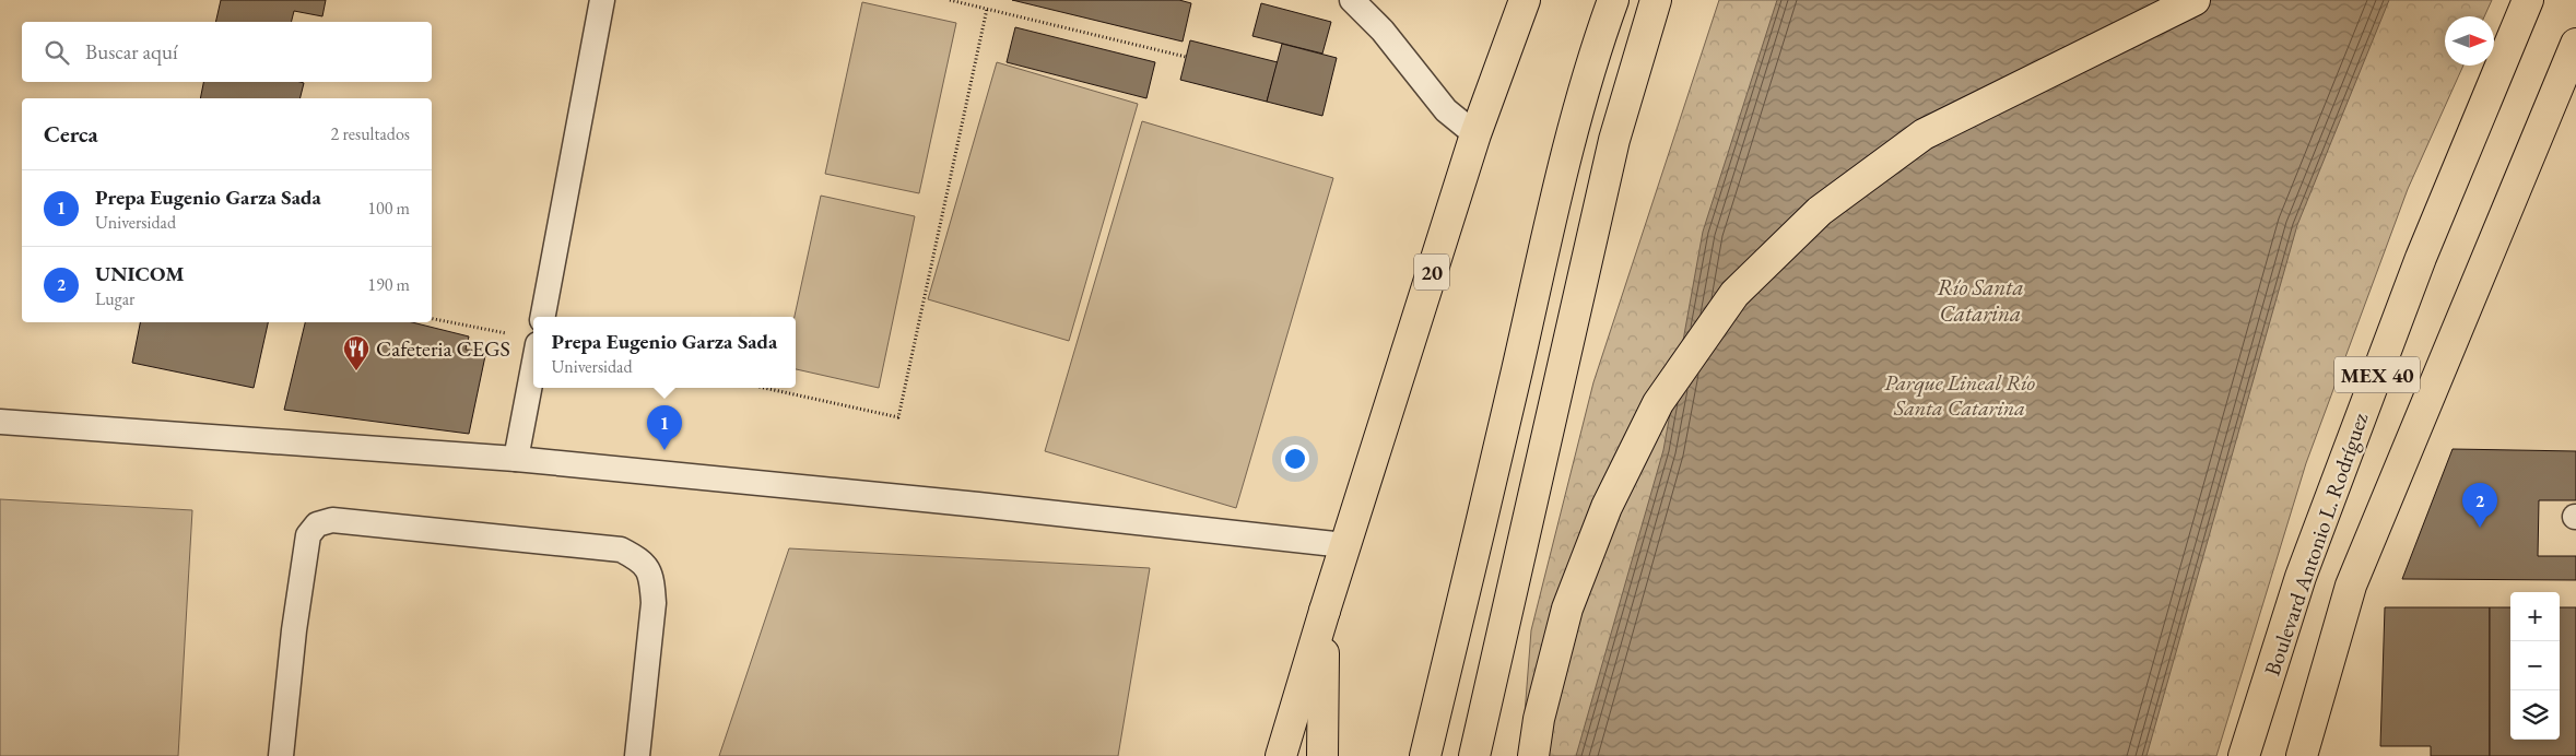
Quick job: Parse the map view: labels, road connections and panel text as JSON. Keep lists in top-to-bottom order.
{
  "streets": {
    "main road": ["20", "MEX 40", "Boulevard Antonio L. Rodríguez"]
  },
  "water": ["Río Santa Catarina"],
  "parks": ["Parque Lineal Río Santa Catarina"],
  "places": {
    "restaurant": ["Cafeteria CEGS"]
  },
  "north": "right",
  "page": {
    "search": "Buscar aquí",
    "heading": ["Cerca", "2 resultados"],
    "list": [
      {
        "mark": "1",
        "name": "Prepa Eugenio Garza Sada",
        "note": "Universidad",
        "value": "100 m"
      },
      {
        "mark": "2",
        "name": "UNICOM",
        "note": "Lugar",
        "value": "190 m"
      }
    ],
    "popup": ["Prepa Eugenio Garza Sada", "Universidad"],
    "pins": ["1", "2"],
    "map_buttons": ["+", "−"]
  }
}
